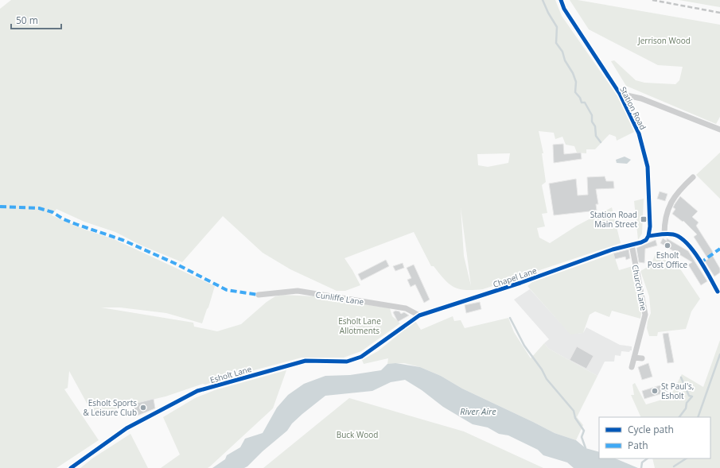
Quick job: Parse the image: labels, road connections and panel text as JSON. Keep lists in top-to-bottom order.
{
  "streets": {
    "street": [
      "Station Road",
      "Chapel Lane",
      "Church Lane",
      "Cunliffe Lane",
      "Esholt Lane"
    ]
  },
  "crossings": [
    ["Station Road", "Chapel Lane"],
    ["Chapel Lane", "Church Lane"],
    ["Chapel Lane", "Cunliffe Lane"],
    ["Chapel Lane", "Esholt Lane"]
  ],
  "water": ["River Aire"],
  "parks": ["Jerrison Wood", "Esholt Lane Allotments", "Buck Wood"],
  "places": {
    "transit": ["Station Road Main Street"],
    "other": ["Esholt Post Office", "St Paul's, Esholt", "Esholt Sports & Leisure Club"]
  },
  "legend": ["Cycle path", "Path"],
  "scale_bar": "50 m"
}
